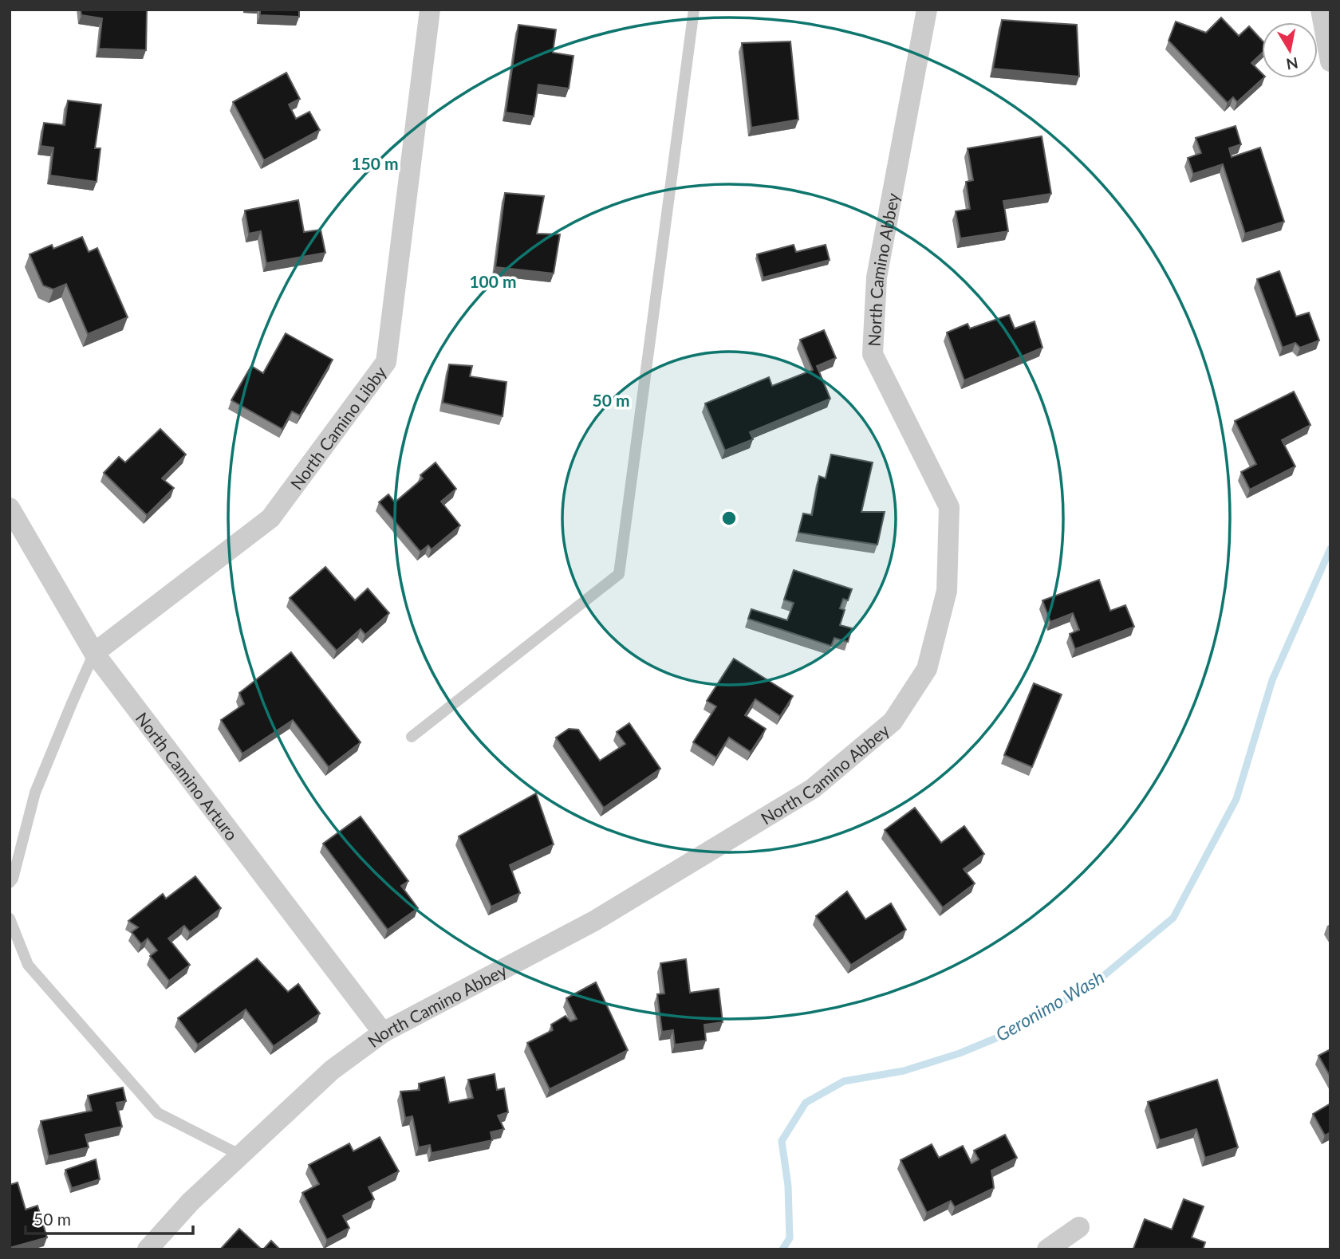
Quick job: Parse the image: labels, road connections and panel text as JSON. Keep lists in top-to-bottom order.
{
  "streets": {
    "street": ["North Camino Abbey", "North Camino Libby", "North Camino Arturo"]
  },
  "crossings": [
    ["North Camino Abbey", "North Camino Arturo"],
    ["North Camino Libby", "North Camino Arturo"]
  ],
  "water": ["Geronimo Wash"],
  "scale_bar": "50 m",
  "north": "bottom",
  "rings": ["150 m", "100 m", "50 m"]
}
